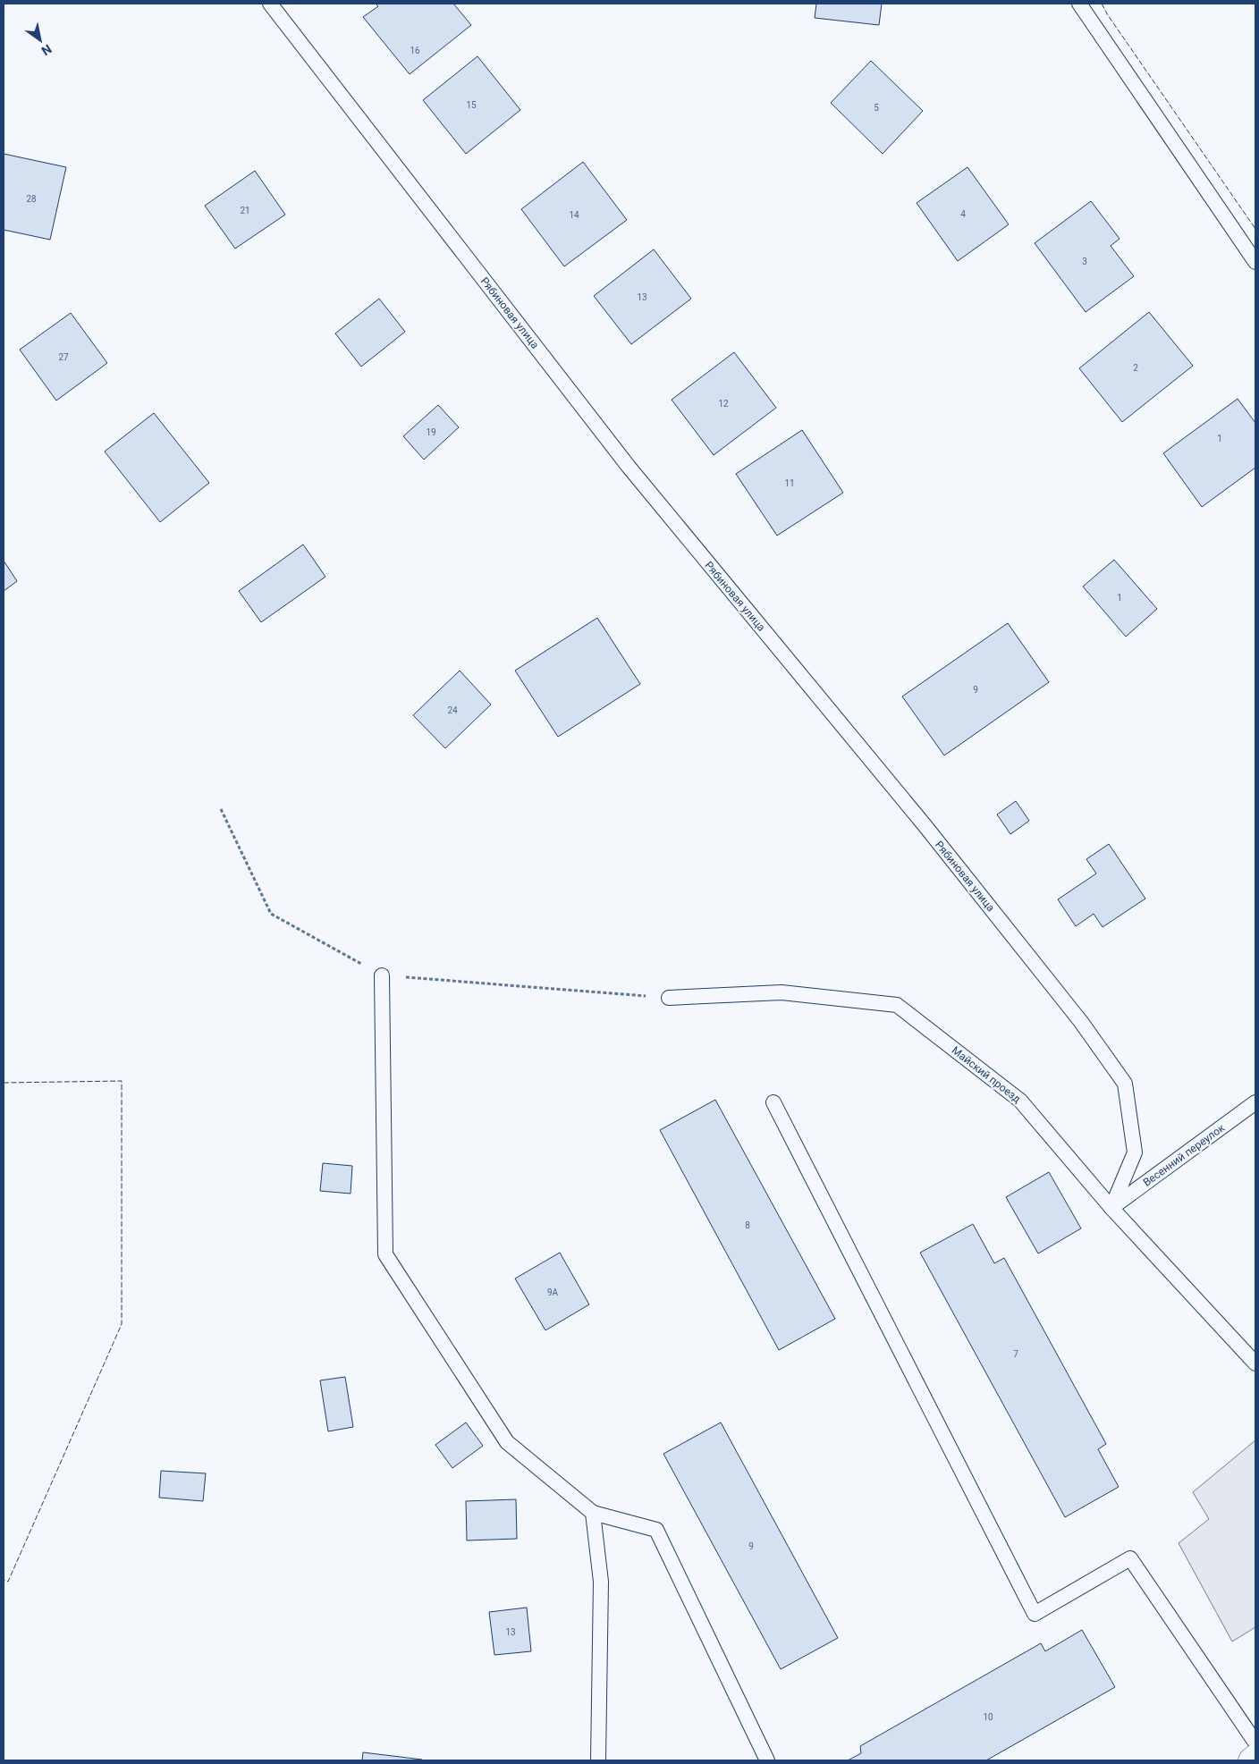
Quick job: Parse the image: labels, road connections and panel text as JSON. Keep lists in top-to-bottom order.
{
  "streets": {
    "lane": ["Рябиновая улица", "Майский проезд", "Весенний переулок"]
  },
  "crossings": [
    ["Рябиновая улица", "Майский проезд"],
    ["Рябиновая улица", "Весенний переулок"],
    ["Майский проезд", "Весенний переулок"]
  ],
  "house_numbers": [
    "16",
    "15",
    "5",
    "28",
    "21",
    "4",
    "14",
    "3",
    "13",
    "27",
    "2",
    "12",
    "19",
    "1",
    "11",
    "1",
    "9",
    "24",
    "8",
    "9А",
    "7",
    "9",
    "13",
    "10"
  ],
  "north": "bottom right"
}
